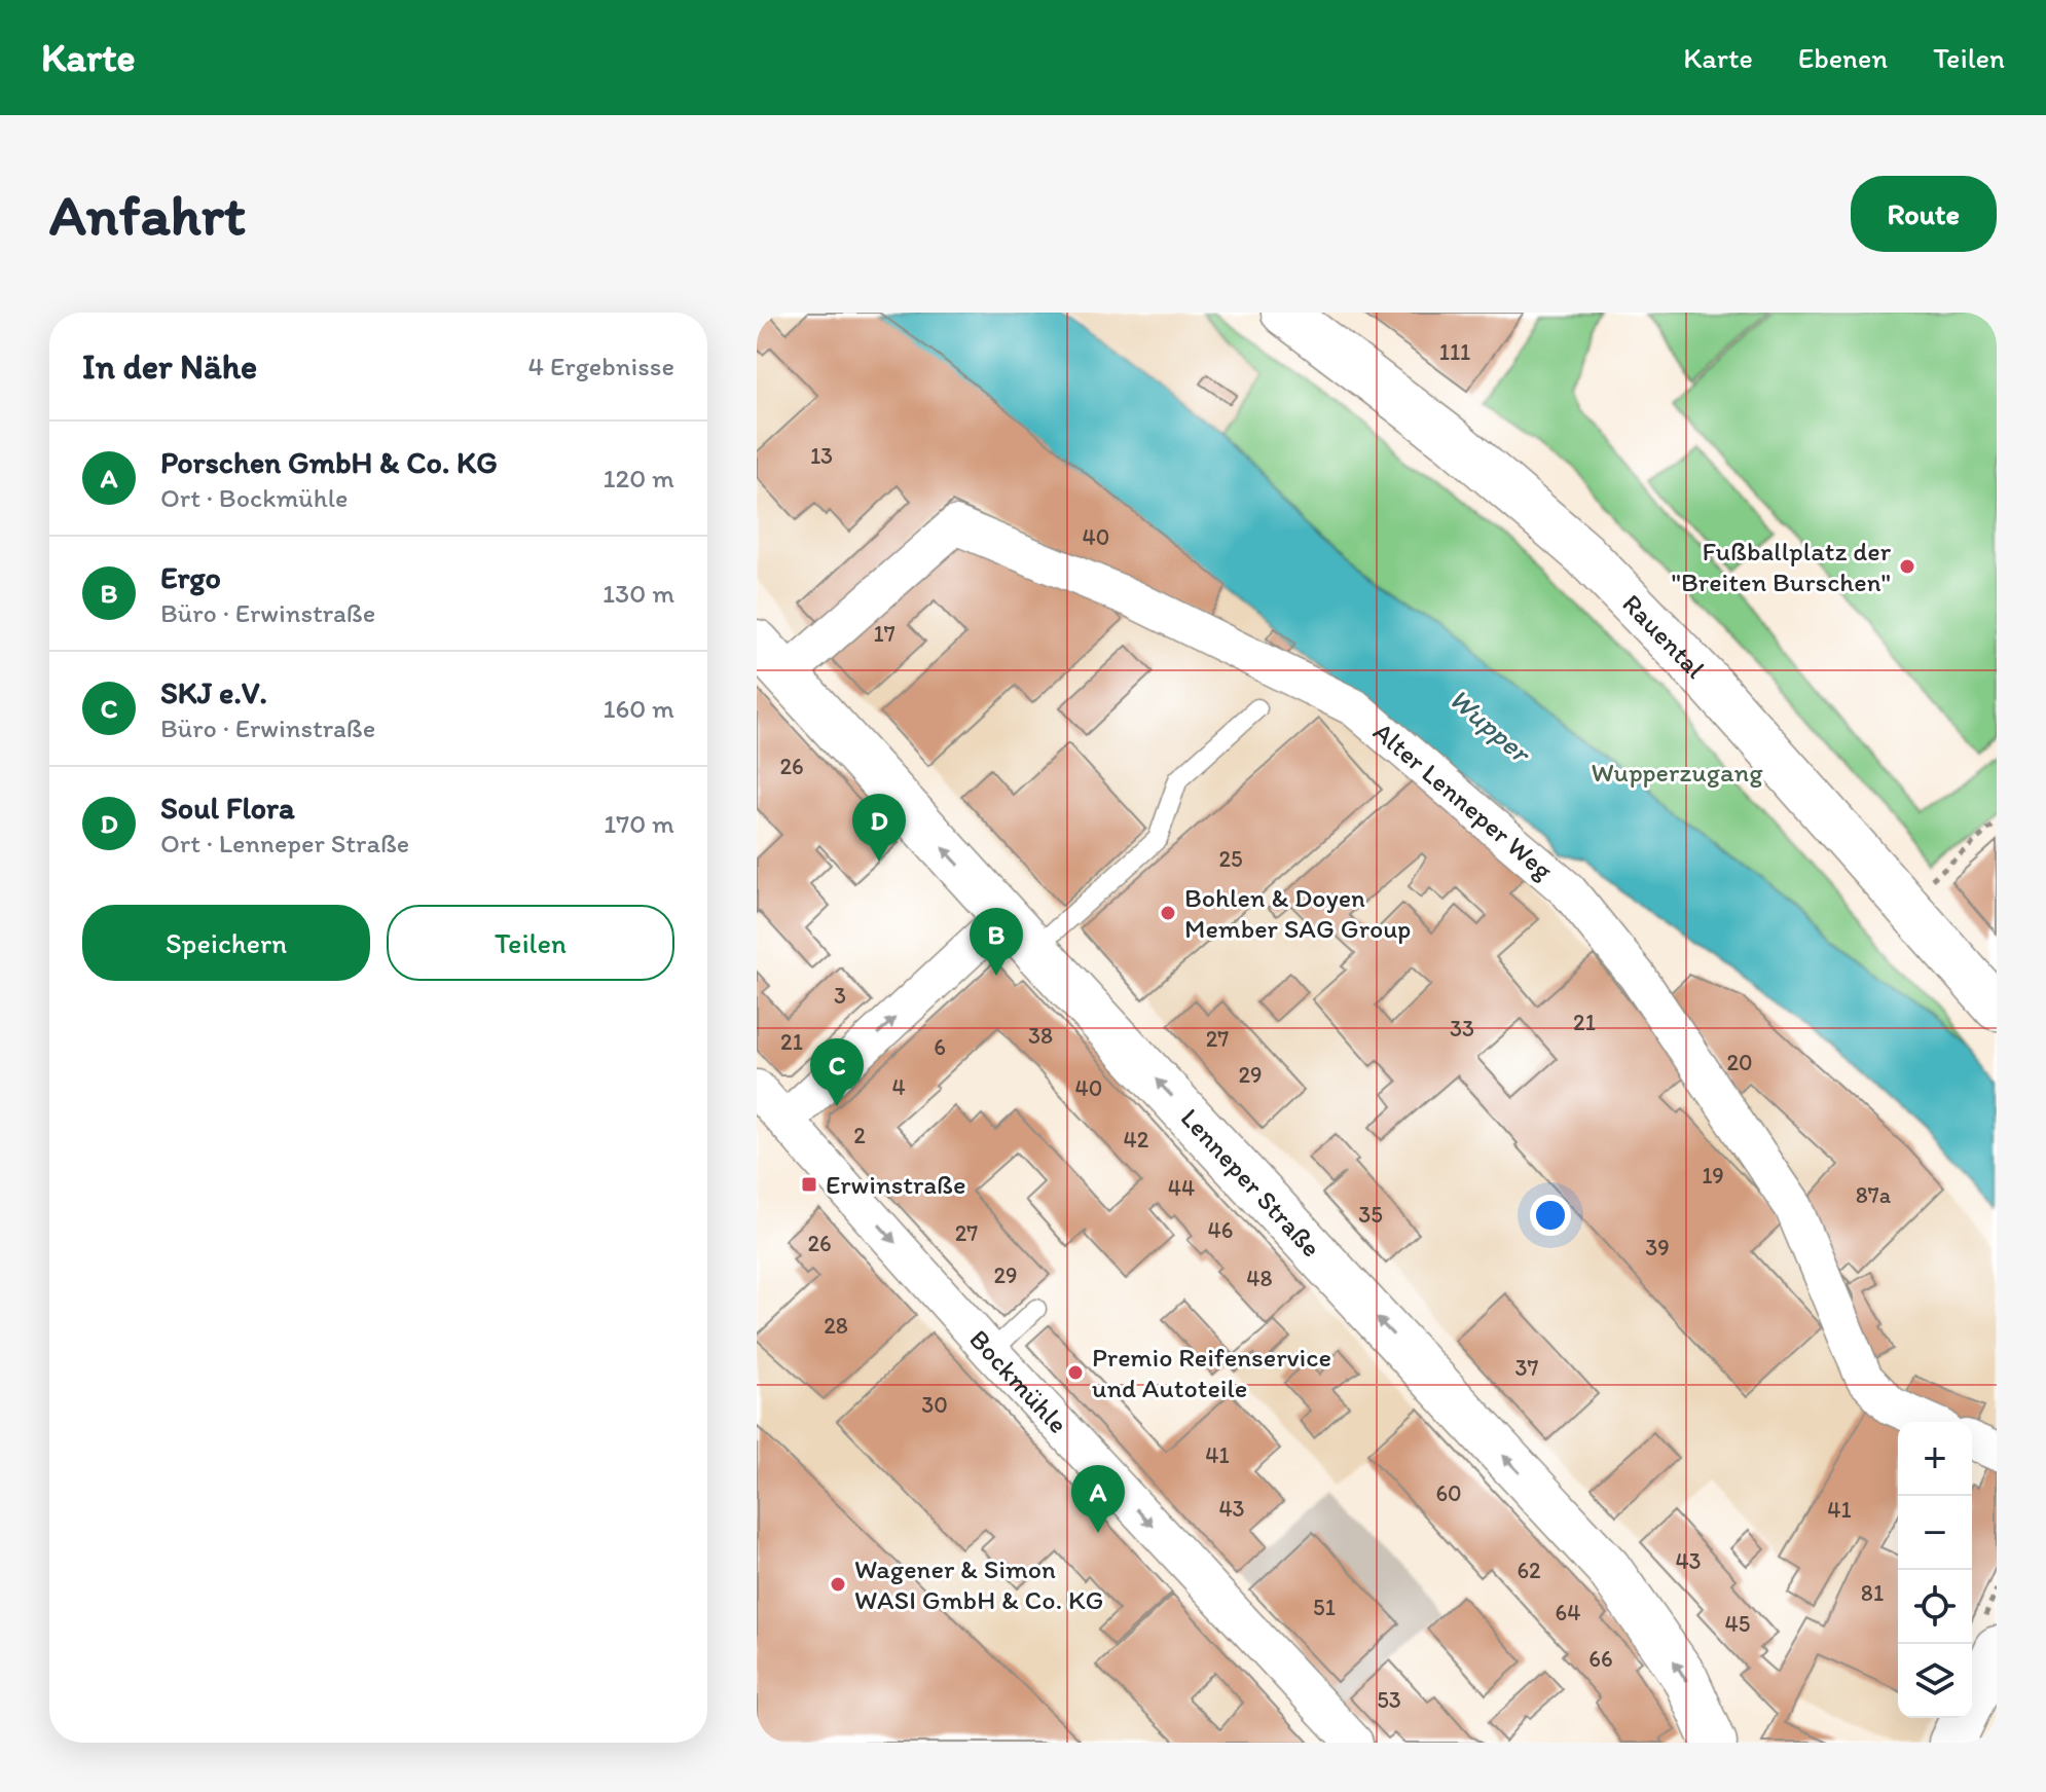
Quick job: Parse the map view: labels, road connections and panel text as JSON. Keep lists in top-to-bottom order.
{
  "streets": {
    "main road": ["Rauental", "Lenneper Straße"],
    "street": ["Alter Lenneper Weg", "Bockmühle"]
  },
  "crossings": [
    ["Alter Lenneper Weg", "Lenneper Straße"]
  ],
  "one_way": ["Lenneper Straße", "Bockmühle"],
  "water": ["Wupper"],
  "parks": ["Wupperzugang"],
  "places": {
    "other": [
      "Fußballplatz der \"Breiten Burschen\"",
      "Bohlen & Doyen Member SAG Group",
      "Premio Reifenservice und Autoteile",
      "Wagener & Simon WASI GmbH & Co. KG"
    ],
    "transit": ["Erwinstraße"]
  },
  "house_numbers": [
    "111",
    "13",
    "40",
    "17",
    "26",
    "25",
    "3",
    "21",
    "33",
    "38",
    "27",
    "21",
    "6",
    "20",
    "29",
    "4",
    "40",
    "2",
    "42",
    "19",
    "44",
    "87a",
    "35",
    "46",
    "27",
    "26",
    "39",
    "29",
    "48",
    "28",
    "37",
    "30",
    "41",
    "60",
    "43",
    "41",
    "43",
    "62",
    "81",
    "51",
    "64",
    "45",
    "66",
    "53"
  ],
  "page": {
    "header": "Karte",
    "nav": ["Karte", "Ebenen", "Teilen"],
    "buttons": [
      "Route",
      ["Speichern", "Teilen"]
    ],
    "title": "Anfahrt",
    "heading": ["In der Nähe", "4 Ergebnisse"],
    "list": [
      {
        "mark": "A",
        "name": "Porschen GmbH & Co. KG",
        "note": "Ort · Bockmühle",
        "value": "120 m"
      },
      {
        "mark": "B",
        "name": "Ergo",
        "note": "Büro · Erwinstraße",
        "value": "130 m"
      },
      {
        "mark": "C",
        "name": "SKJ e.V.",
        "note": "Büro · Erwinstraße",
        "value": "160 m"
      },
      {
        "mark": "D",
        "name": "Soul Flora",
        "note": "Ort · Lenneper Straße",
        "value": "170 m"
      }
    ],
    "pins": [
      "D",
      "B",
      "C",
      "A"
    ],
    "map_buttons": ["+", "−"]
  }
}
